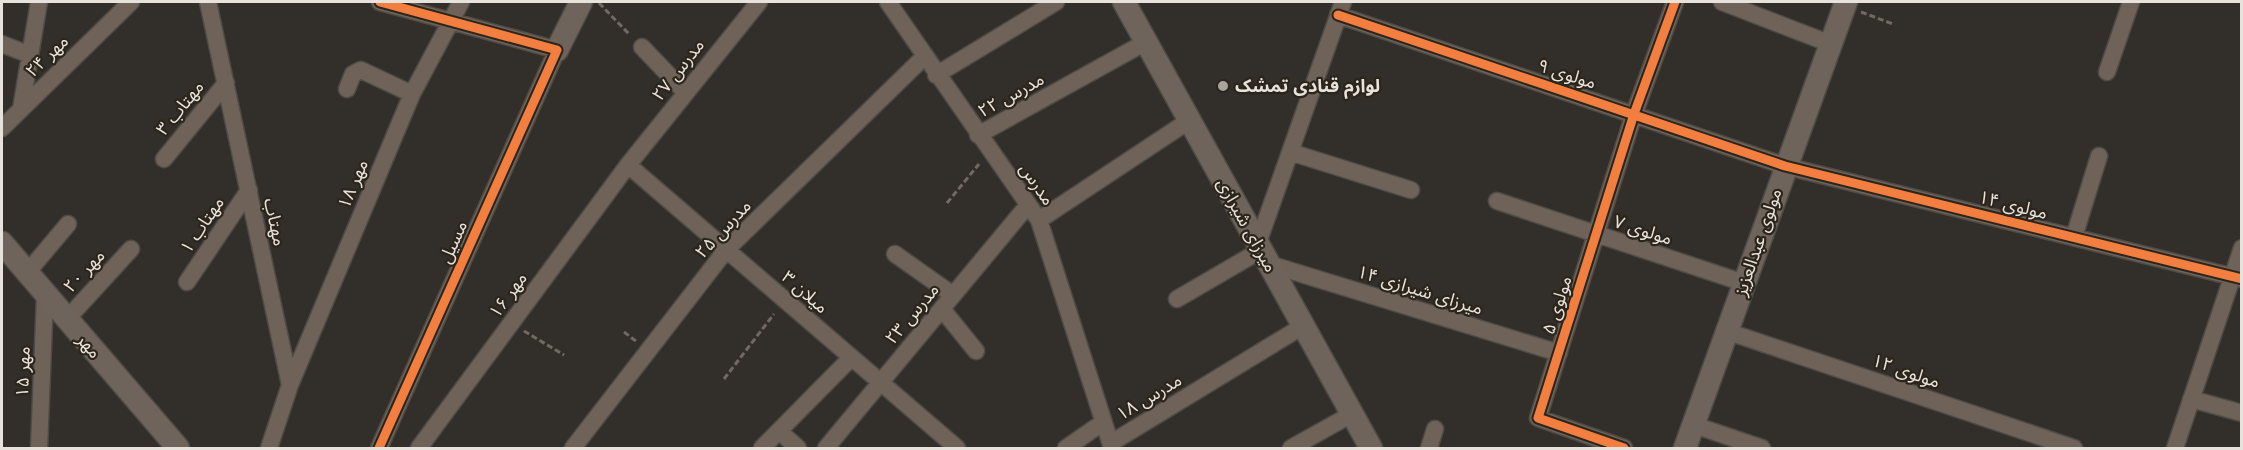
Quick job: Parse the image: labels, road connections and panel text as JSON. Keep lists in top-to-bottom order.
{
  "streets": {
    "main road": ["میرزای شیرازی", "مولوی عبدالعزیز", "مهر"],
    "street": [
      "مهر ۲۴",
      "مدرس ۲۷",
      "مولوی ۹",
      "مدرس ۲۲",
      "مهتاب ۳",
      "مهر ۱۸",
      "مدرس",
      "مولوی ۱۴",
      "مهتاب",
      "مهتاب ۱",
      "مدرس ۲۵",
      "مولوی ۷",
      "مسیل",
      "مهر ۲۰",
      "میرزای شیرازی ۱۴",
      "میلان ۳",
      "مهر ۱۶",
      "مولوی ۵",
      "مدرس ۲۳",
      "مولوی ۱۲",
      "مهر ۱۵",
      "مدرس ۱۸"
    ]
  },
  "crossings": [
    ["مدرس ۲۷", "میلان ۳"],
    ["مدرس ۲۷", "مهر ۱۶"],
    ["مولوی ۹", "مولوی ۱۴"],
    ["مولوی ۹", "مولوی عبدالعزیز"],
    ["مولوی ۹", "مولوی ۵"],
    ["مدرس ۲۲", "مدرس"],
    ["مدرس ۲۲", "میرزای شیرازی"],
    ["مهتاب ۳", "مهتاب"],
    ["مهر ۱۸", "مهتاب"],
    ["مدرس", "مدرس ۲۵"],
    ["مدرس", "مدرس ۲۳"],
    ["مدرس", "مدرس ۱۸"],
    ["مولوی ۱۴", "مولوی عبدالعزیز"],
    ["مهتاب", "مهتاب ۱"],
    ["میرزای شیرازی", "میرزای شیرازی ۱۴"],
    ["میرزای شیرازی", "مدرس ۱۸"],
    ["مدرس ۲۵", "میلان ۳"],
    ["مولوی ۷", "مولوی عبدالعزیز"],
    ["مولوی ۷", "مولوی ۵"],
    ["مولوی عبدالعزیز", "مولوی ۱۲"],
    ["مهر ۲۰", "مهر"],
    ["میرزای شیرازی ۱۴", "مولوی ۵"],
    ["میلان ۳", "مهر ۱۶"],
    ["میلان ۳", "مدرس ۲۳"],
    ["مهر", "مهر ۱۵"]
  ],
  "places": ["لوازم قنادی تمشک"]
}
